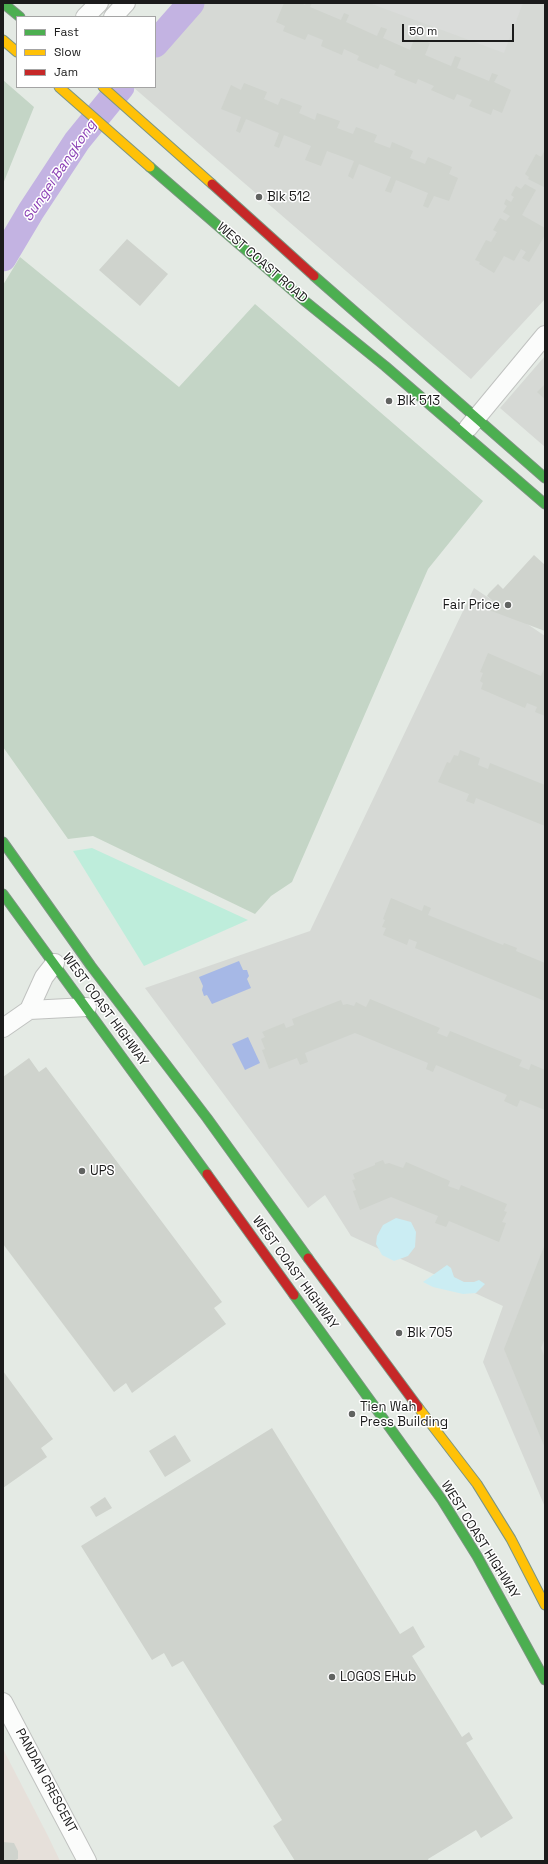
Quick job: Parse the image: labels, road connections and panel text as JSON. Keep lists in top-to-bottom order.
{
  "streets": {
    "main road": ["WEST COAST ROAD", "WEST COAST HIGHWAY"],
    "street": ["PANDAN CRESCENT"]
  },
  "water": ["Sungei Bangkong"],
  "places": [
    "Blk 512",
    "Blk 513",
    "Fair Price",
    "UPS",
    "Blk 705",
    "Tien Wah Press Building",
    "LOGOS EHub"
  ],
  "legend": ["Fast", "Slow", "Jam"],
  "scale_bar": "50 m"
}
